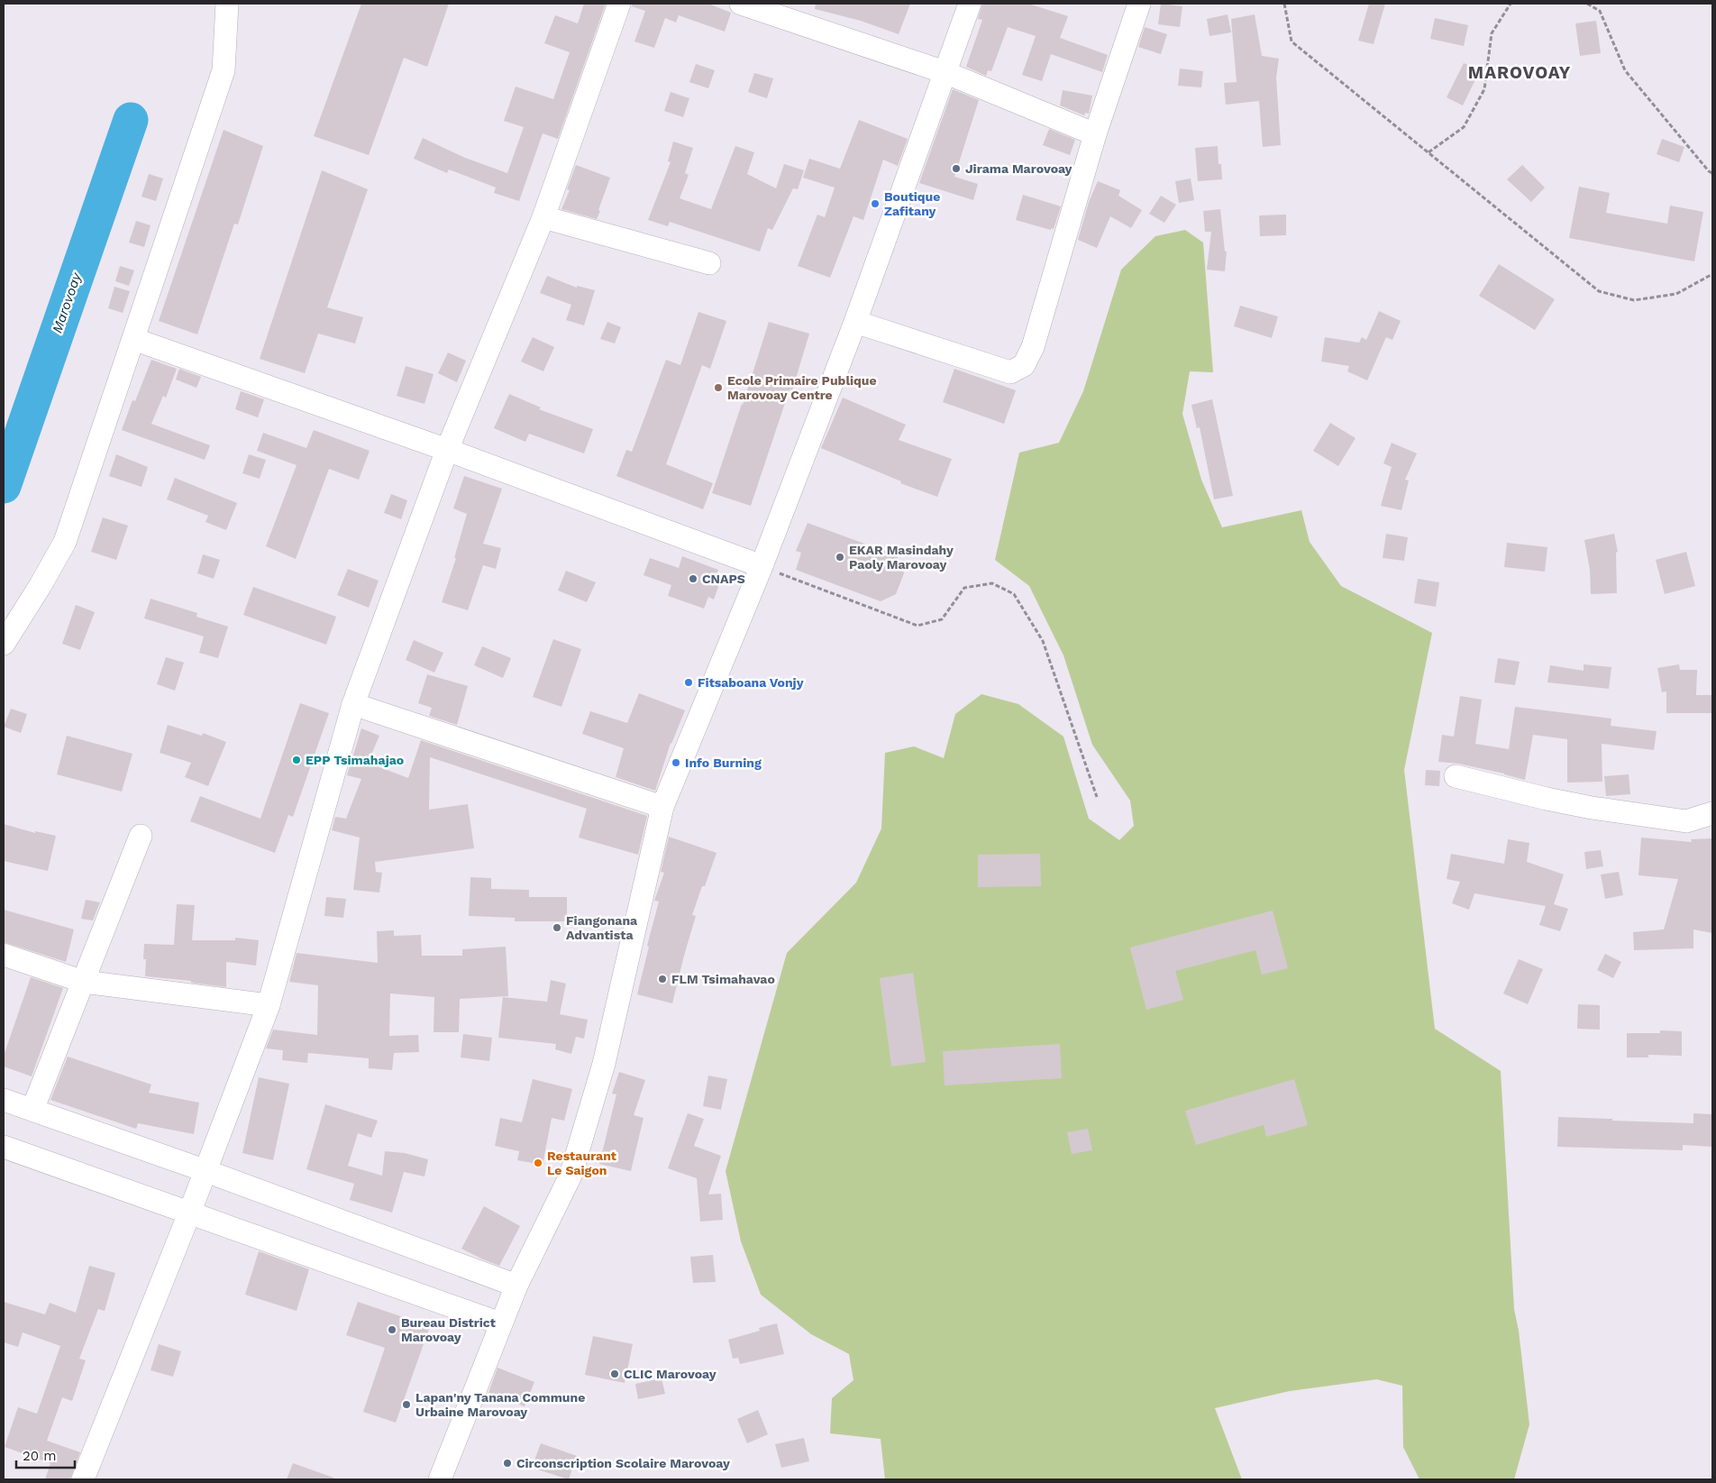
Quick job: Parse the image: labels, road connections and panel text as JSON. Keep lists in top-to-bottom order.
{
  "districts": ["MAROVOAY"],
  "water": ["Marovoay"],
  "places": [
    "Jirama Marovoay",
    "Boutique Zafitany",
    "Ecole Primaire Publique Marovoay Centre",
    "EKAR Masindahy Paoly Marovoay",
    "CNAPS",
    "Fitsaboana Vonjy",
    "EPP Tsimahajao",
    "Info Burning",
    "Fiangonana Advantista",
    "FLM Tsimahavao",
    "Restaurant Le Saigon",
    "Bureau District Marovoay",
    "CLIC Marovoay",
    "Lapan'ny Tanana Commune Urbaine Marovoay",
    "Circonscription Scolaire Marovoay"
  ],
  "scale_bar": "20 m"
}
